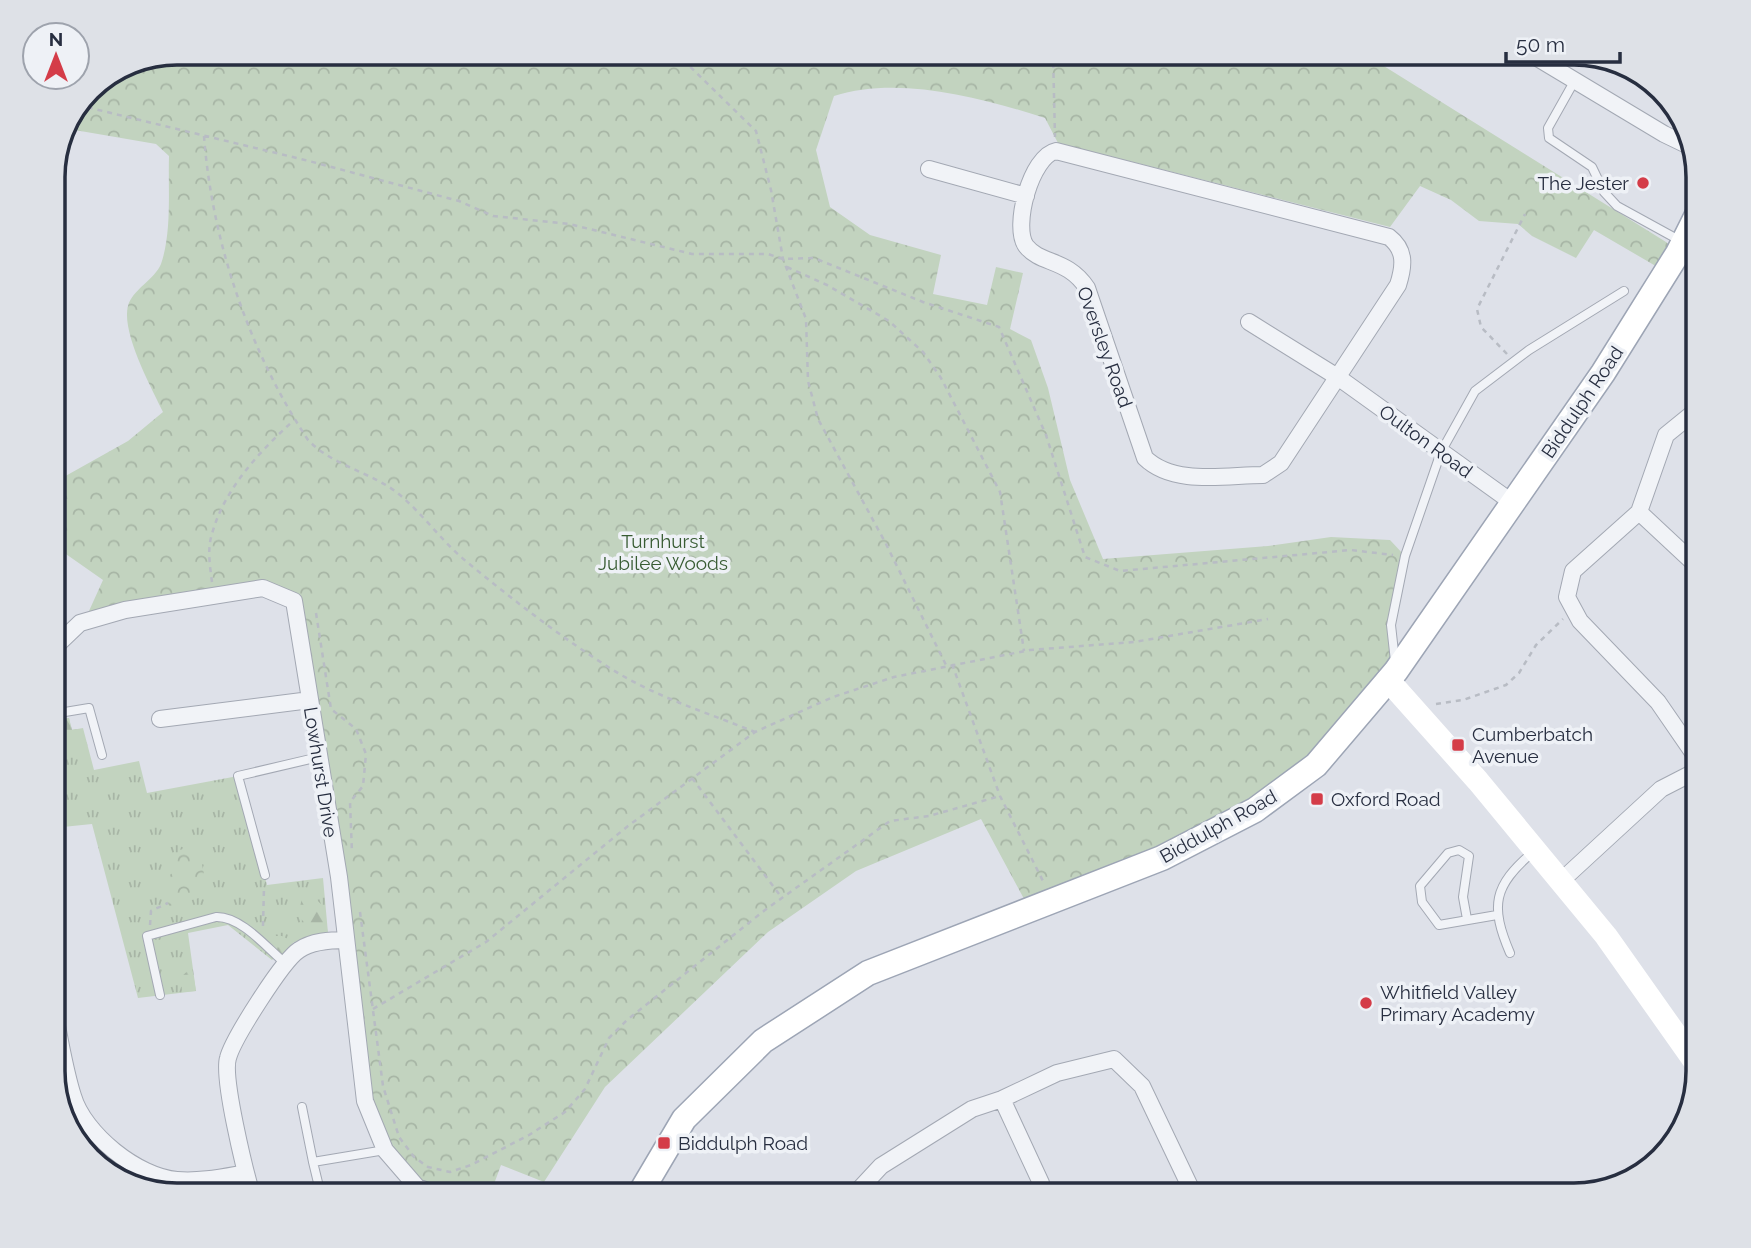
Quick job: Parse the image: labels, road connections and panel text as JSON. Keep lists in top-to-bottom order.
{
  "streets": {
    "main road": ["Biddulph Road"],
    "street": ["Oversley Road", "Oulton Road", "Lowhurst Drive"]
  },
  "crossings": [
    ["Oversley Road", "Oulton Road"],
    ["Biddulph Road", "Oulton Road"]
  ],
  "parks": ["Turnhurst Jubilee Woods"],
  "places": {
    "other": ["The Jester", "Whitfield Valley Primary Academy"],
    "transit": ["Cumberbatch Avenue", "Oxford Road", "Biddulph Road"]
  },
  "scale_bar": "50 m",
  "north": "top"
}
